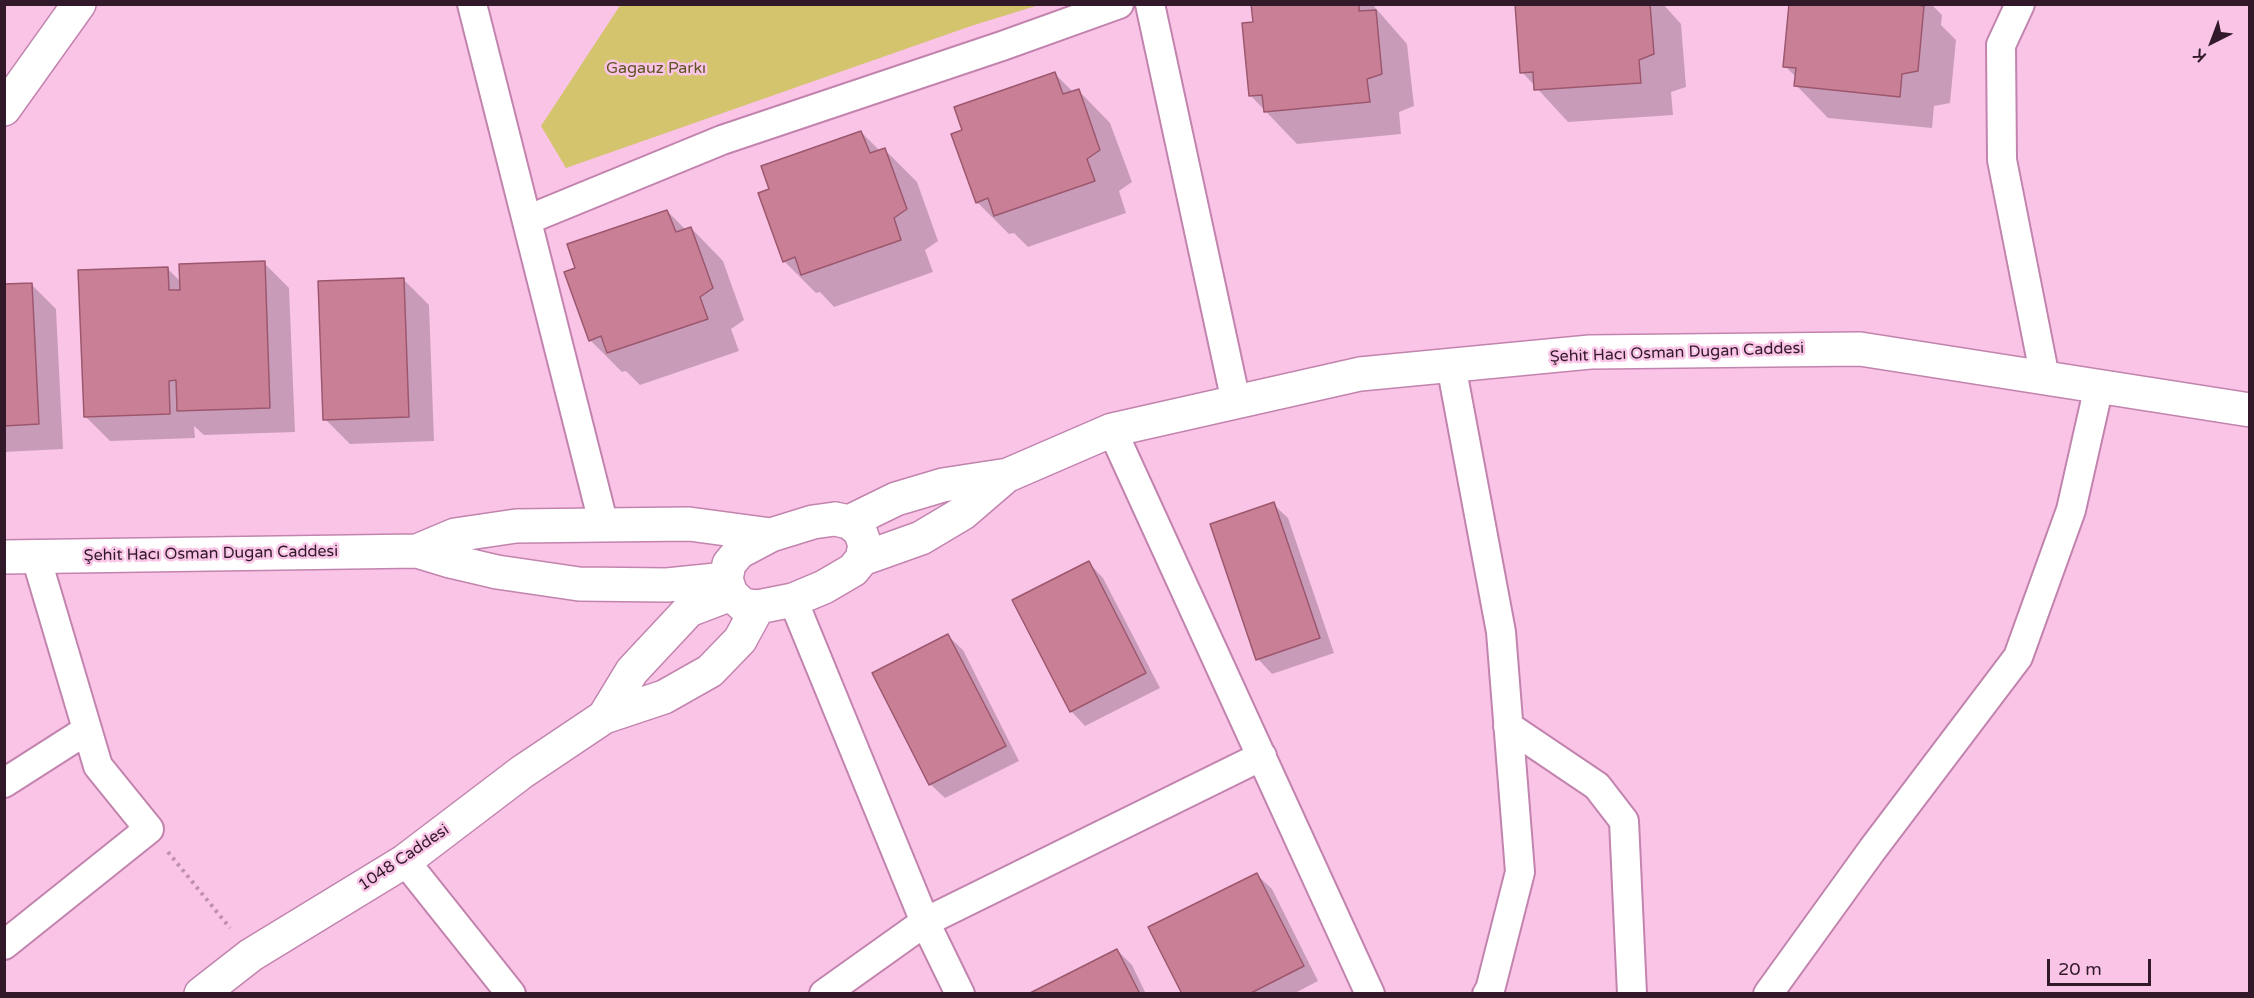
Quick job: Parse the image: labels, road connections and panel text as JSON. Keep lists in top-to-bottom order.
{
  "streets": {
    "main road": ["Şehit Hacı Osman Dugan Caddesi", "1048 Caddesi"]
  },
  "parks": ["Gagauz Parkı"],
  "scale_bar": "20 m",
  "north": "bottom left"
}
